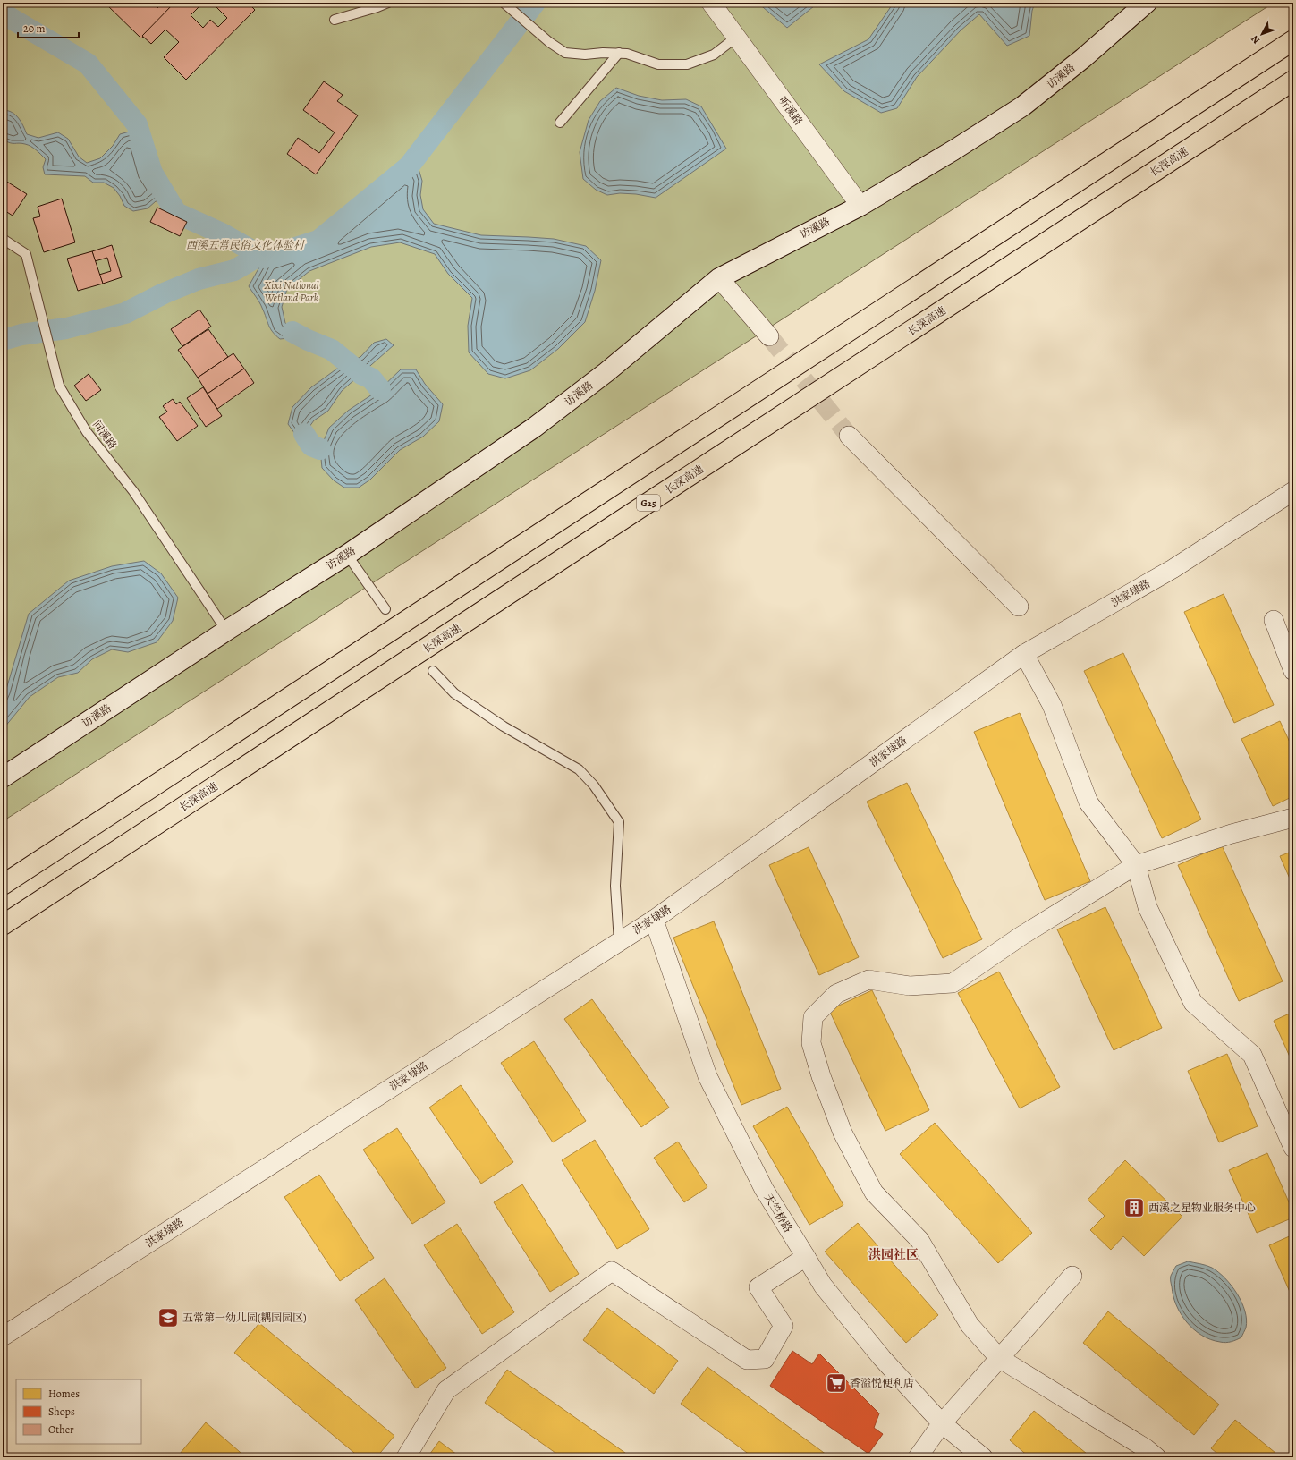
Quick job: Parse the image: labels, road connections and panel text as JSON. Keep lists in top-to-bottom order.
{
  "streets": {
    "highway": ["长深高速", "G25"],
    "street": [
      "访溪路",
      "听溪路",
      "洪家埭路",
      "天竺桥路"
    ],
    "lane": ["问溪路"]
  },
  "crossings": [
    ["访溪路", "听溪路"],
    ["访溪路", "问溪路"],
    ["洪家埭路", "天竺桥路"]
  ],
  "districts": ["洪园社区"],
  "parks": ["西溪五常民俗文化体验村", "Xixi National Wetland Park"],
  "places": {
    "building": ["西溪之星物业服务中心"],
    "school or university": ["五常第一幼儿园(耦园园区)"],
    "supermarket": ["香溢悦便利店"]
  },
  "legend": ["Homes", "Shops", "Other"],
  "scale_bar": "20 m",
  "north": "bottom left"
}
